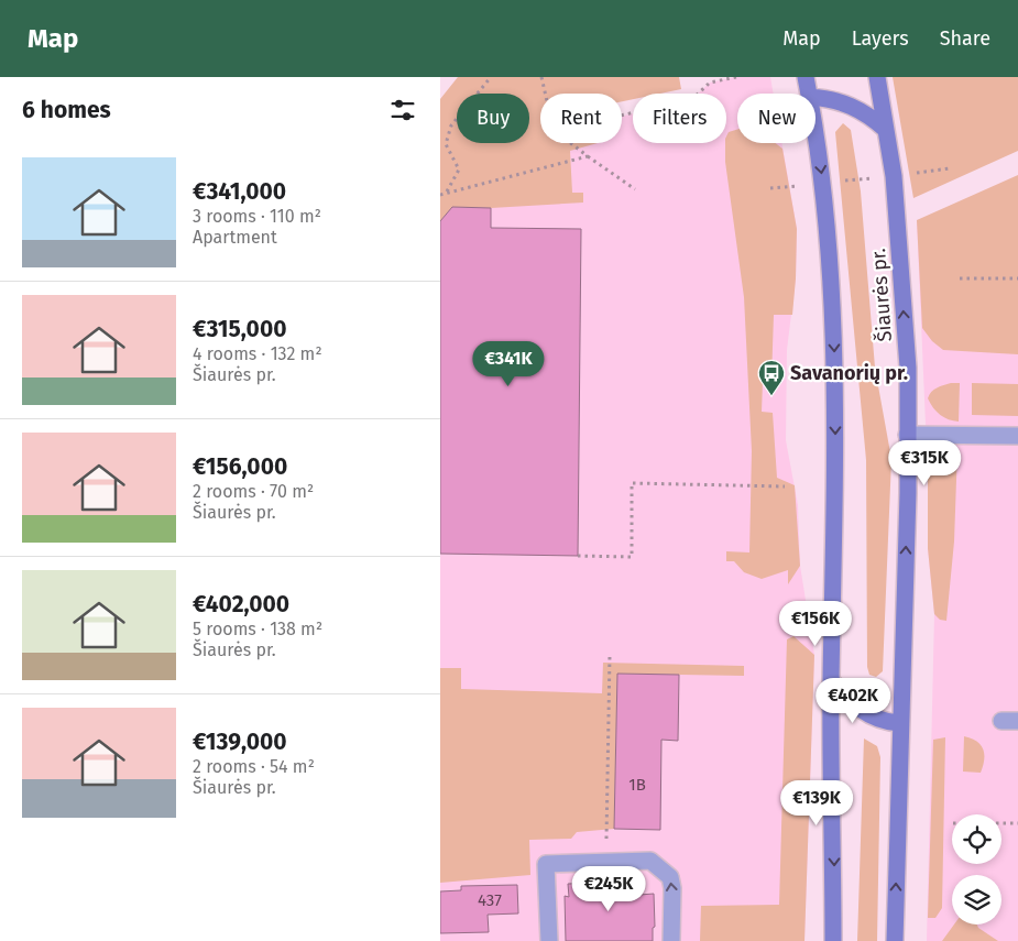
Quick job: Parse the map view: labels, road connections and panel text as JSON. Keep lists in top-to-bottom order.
{
  "streets": {
    "main road": ["Šiaurės pr."]
  },
  "places": {
    "bus stop": ["Savanorių pr."]
  },
  "house_numbers": ["1B", "437"],
  "page": {
    "header": "Map",
    "nav": ["Map", "Layers", "Share"],
    "heading": "6 homes",
    "chip": [
      "Buy",
      "Rent",
      "Filters",
      "New"
    ],
    "list": [
      {
        "name": "€341,000",
        "note": "3 rooms · 110 m² · Apartment"
      },
      {
        "name": "€315,000",
        "note": "4 rooms · 132 m² · Šiaurės pr."
      },
      {
        "name": "€156,000",
        "note": "2 rooms · 70 m² · Šiaurės pr."
      },
      {
        "name": "€402,000",
        "note": "5 rooms · 138 m² · Šiaurės pr."
      },
      {
        "name": "€139,000",
        "note": "2 rooms · 54 m² · Šiaurės pr."
      }
    ],
    "price": [
      "€341K",
      "€315K",
      "€156K",
      "€402K",
      "€139K",
      "€245K"
    ]
  }
}
